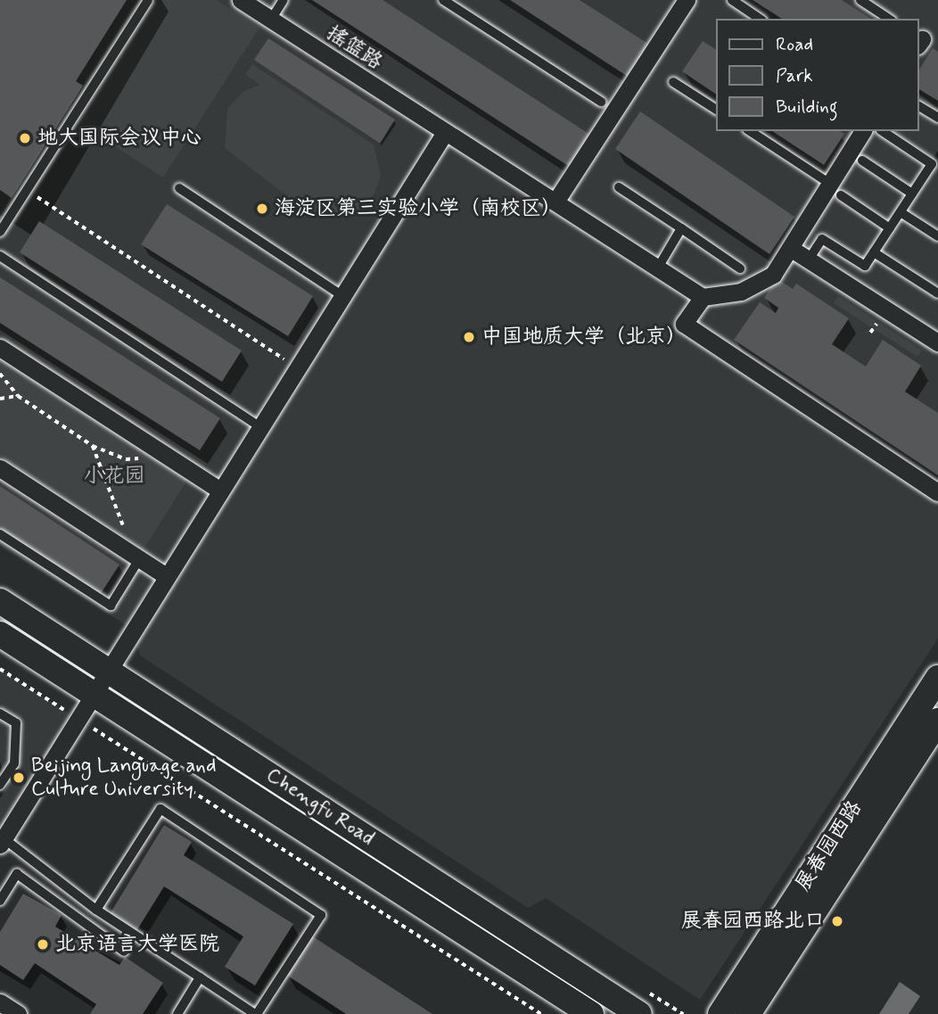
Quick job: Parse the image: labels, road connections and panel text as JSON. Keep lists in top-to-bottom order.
{
  "streets": {
    "main road": ["Chengfu Road", "展春园西路"],
    "street": ["摇篮路"]
  },
  "parks": ["小花园"],
  "places": [
    "地大国际会议中心",
    "海淀区第三实验小学（南校区）",
    "中国地质大学（北京）",
    "Beijing Language and Culture University",
    "展春园西路北口",
    "北京语言大学医院"
  ],
  "legend": ["Road", "Park", "Building"]
}
